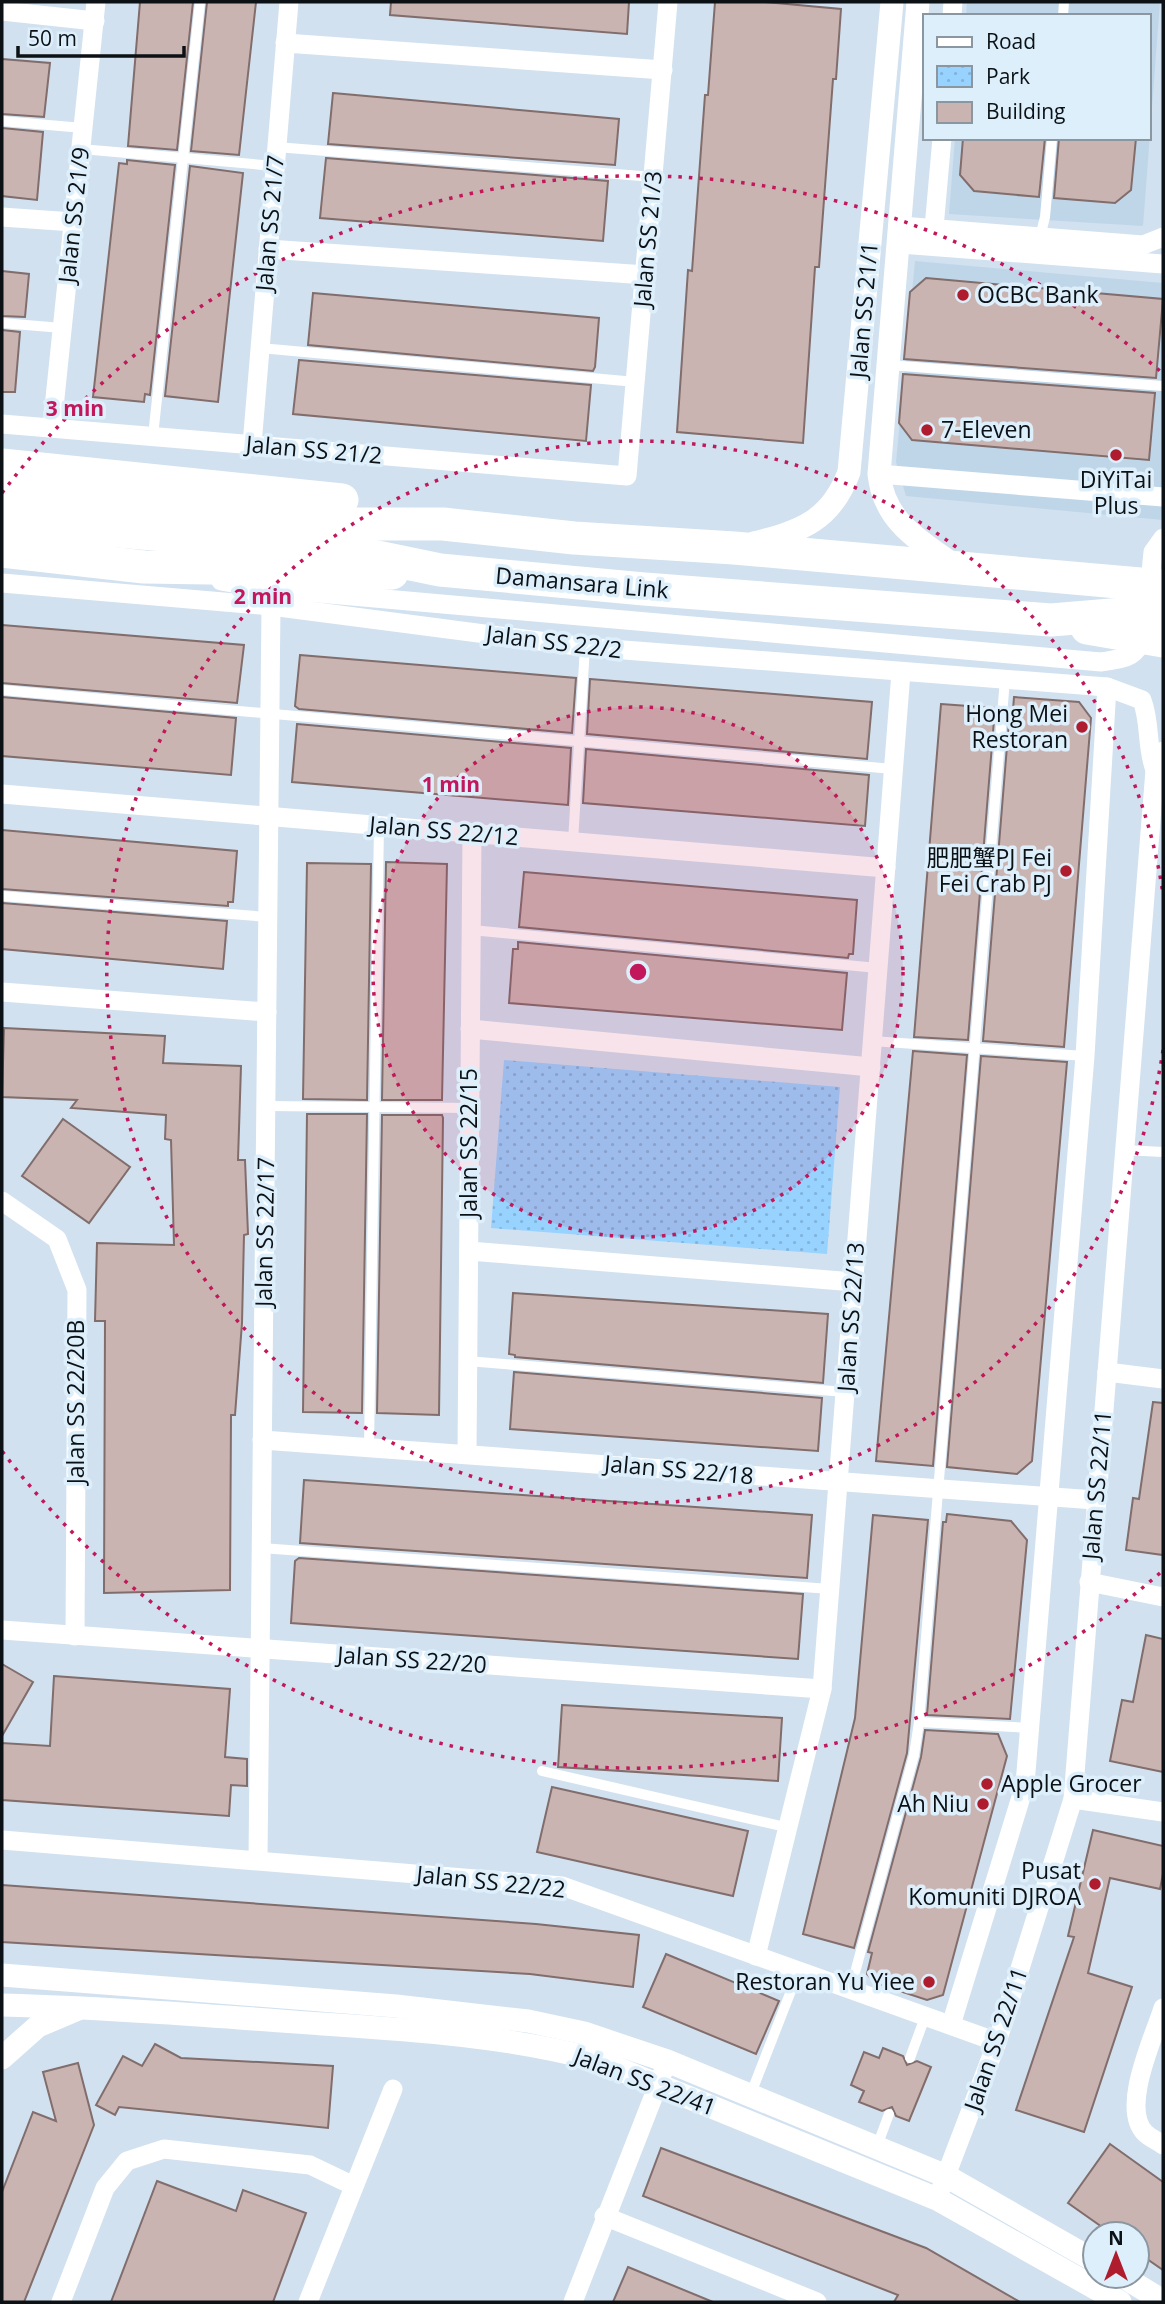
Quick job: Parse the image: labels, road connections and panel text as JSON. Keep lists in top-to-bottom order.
{
  "streets": {
    "highway": ["Damansara Link"],
    "street": [
      "Jalan SS 21/9",
      "Jalan SS 21/7",
      "Jalan SS 21/3",
      "Jalan SS 21/1",
      "Jalan SS 21/2",
      "Jalan SS 22/2",
      "Jalan SS 22/12",
      "Jalan SS 22/15",
      "Jalan SS 22/17",
      "Jalan SS 22/13",
      "Jalan SS 22/20B",
      "Jalan SS 22/18",
      "Jalan SS 22/11",
      "Jalan SS 22/20",
      "Jalan SS 22/22",
      "Jalan SS 22/41"
    ]
  },
  "crossings": [
    ["Jalan SS 21/9", "Jalan SS 21/2"],
    ["Jalan SS 21/7", "Jalan SS 21/2"],
    ["Jalan SS 21/3", "Jalan SS 21/2"],
    ["Jalan SS 21/1", "Damansara Link"],
    ["Jalan SS 22/2", "Jalan SS 22/17"],
    ["Jalan SS 22/2", "Jalan SS 22/13"],
    ["Jalan SS 22/2", "Jalan SS 22/11"],
    ["Jalan SS 22/12", "Jalan SS 22/15"],
    ["Jalan SS 22/12", "Jalan SS 22/17"],
    ["Jalan SS 22/12", "Jalan SS 22/13"],
    ["Jalan SS 22/15", "Jalan SS 22/18"],
    ["Jalan SS 22/17", "Jalan SS 22/18"],
    ["Jalan SS 22/17", "Jalan SS 22/20"],
    ["Jalan SS 22/17", "Jalan SS 22/22"],
    ["Jalan SS 22/13", "Jalan SS 22/18"],
    ["Jalan SS 22/13", "Jalan SS 22/20"],
    ["Jalan SS 22/13", "Jalan SS 22/22"],
    ["Jalan SS 22/20B", "Jalan SS 22/20"],
    ["Jalan SS 22/18", "Jalan SS 22/11"],
    ["Jalan SS 22/11", "Jalan SS 22/22"],
    ["Jalan SS 22/11", "Jalan SS 22/41"]
  ],
  "places": [
    "OCBC Bank",
    "7-Eleven",
    "DiYiTai Plus",
    "Hong Mei Restoran",
    "肥肥蟹PJ Fei Fei Crab PJ",
    "Apple Grocer",
    "Ah Niu",
    "Pusat Komuniti DJROA",
    "Restoran Yu Yiee"
  ],
  "legend": ["Road", "Park", "Building"],
  "scale_bar": "50 m",
  "north": "top",
  "rings": ["3 min", "2 min", "1 min"]
}
